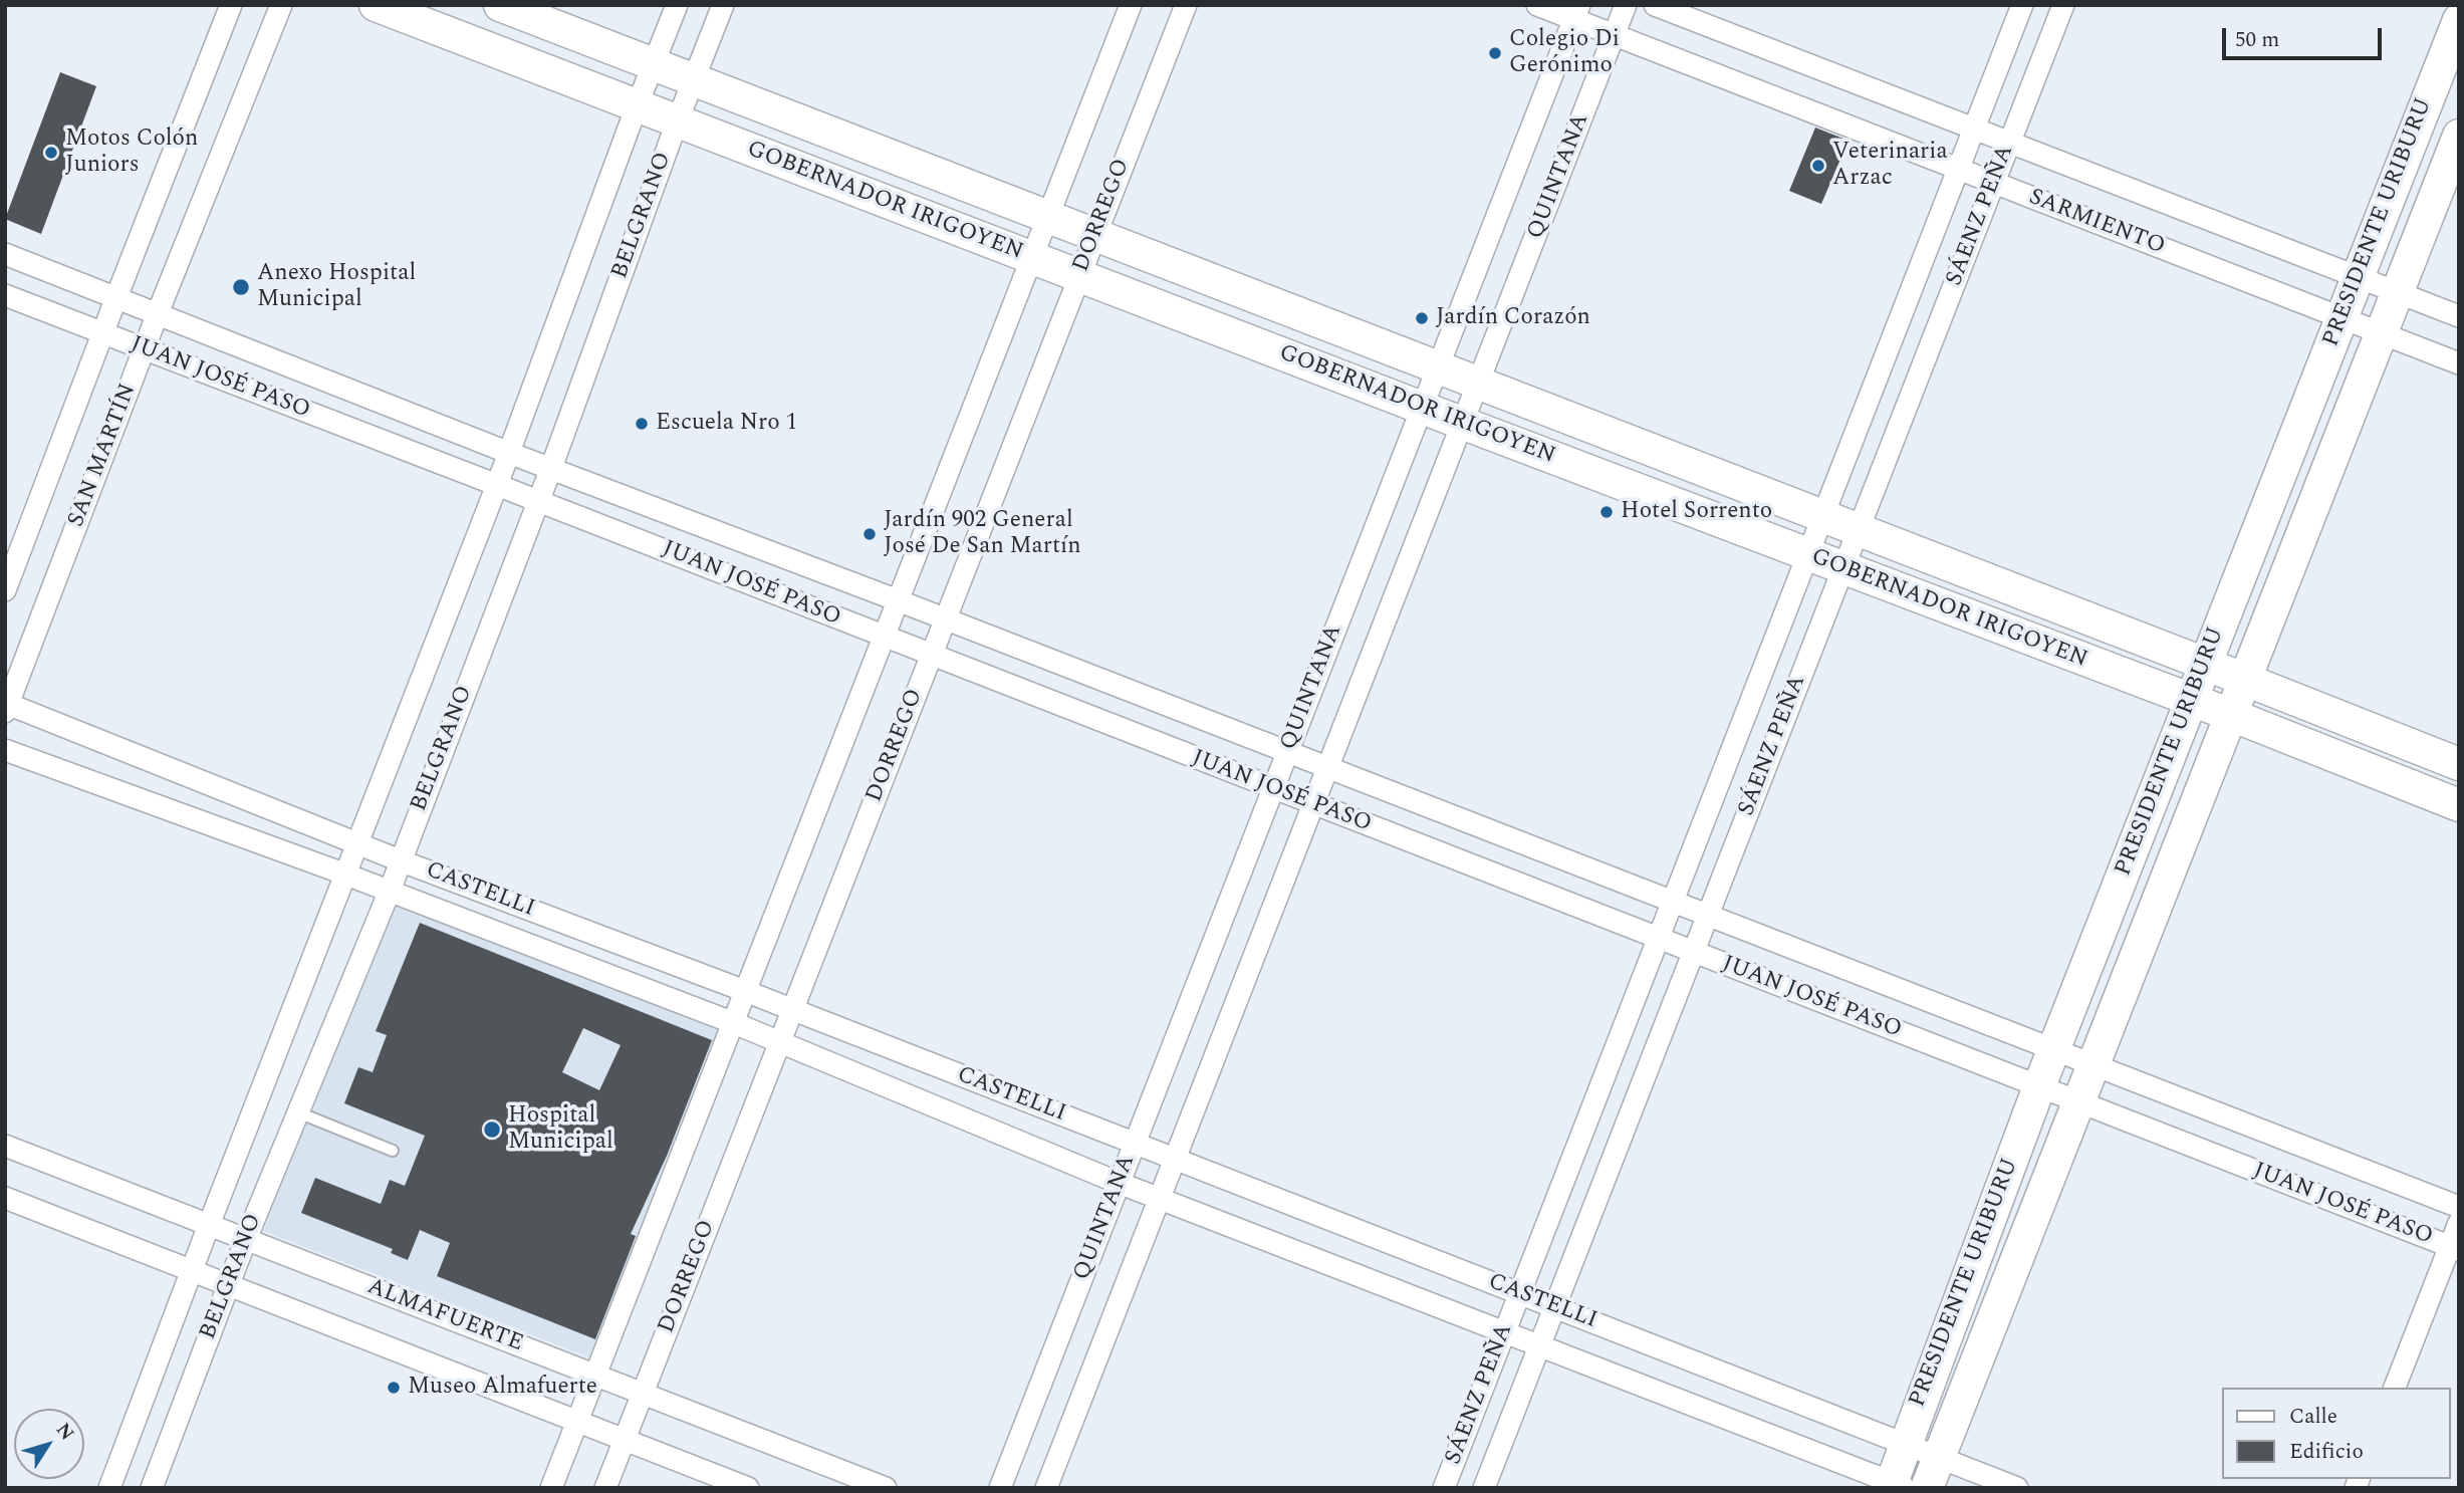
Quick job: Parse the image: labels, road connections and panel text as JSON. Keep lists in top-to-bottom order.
{
  "streets": {
    "street": [
      "QUINTANA",
      "GOBERNADOR IRIGOYEN",
      "BELGRANO",
      "DORREGO",
      "SÁENZ PEÑA",
      "SARMIENTO",
      "PRESIDENTE URIBURU",
      "JUAN JOSÉ PASO",
      "SAN MARTÍN",
      "CASTELLI",
      "ALMAFUERTE"
    ]
  },
  "crossings": [
    ["QUINTANA", "GOBERNADOR IRIGOYEN"],
    ["QUINTANA", "SARMIENTO"],
    ["QUINTANA", "JUAN JOSÉ PASO"],
    ["QUINTANA", "CASTELLI"],
    ["GOBERNADOR IRIGOYEN", "BELGRANO"],
    ["GOBERNADOR IRIGOYEN", "DORREGO"],
    ["GOBERNADOR IRIGOYEN", "SÁENZ PEÑA"],
    ["GOBERNADOR IRIGOYEN", "PRESIDENTE URIBURU"],
    ["BELGRANO", "JUAN JOSÉ PASO"],
    ["BELGRANO", "CASTELLI"],
    ["BELGRANO", "ALMAFUERTE"],
    ["DORREGO", "JUAN JOSÉ PASO"],
    ["DORREGO", "CASTELLI"],
    ["DORREGO", "ALMAFUERTE"],
    ["SÁENZ PEÑA", "SARMIENTO"],
    ["SÁENZ PEÑA", "JUAN JOSÉ PASO"],
    ["SÁENZ PEÑA", "CASTELLI"],
    ["SARMIENTO", "PRESIDENTE URIBURU"],
    ["PRESIDENTE URIBURU", "JUAN JOSÉ PASO"],
    ["PRESIDENTE URIBURU", "CASTELLI"],
    ["JUAN JOSÉ PASO", "SAN MARTÍN"],
    ["SAN MARTÍN", "CASTELLI"]
  ],
  "places": [
    "Colegio Di Gerónimo",
    "Motos Colón Juniors",
    "Veterinaria Arzac",
    "Anexo Hospital Municipal",
    "Jardín Corazón",
    "Escuela Nro 1",
    "Hotel Sorrento",
    "Jardín 902 General José De San Martín",
    "Hospital Municipal",
    "Museo Almafuerte"
  ],
  "legend": ["Calle", "Edificio"],
  "scale_bar": "50 m",
  "north": "top right"
}
